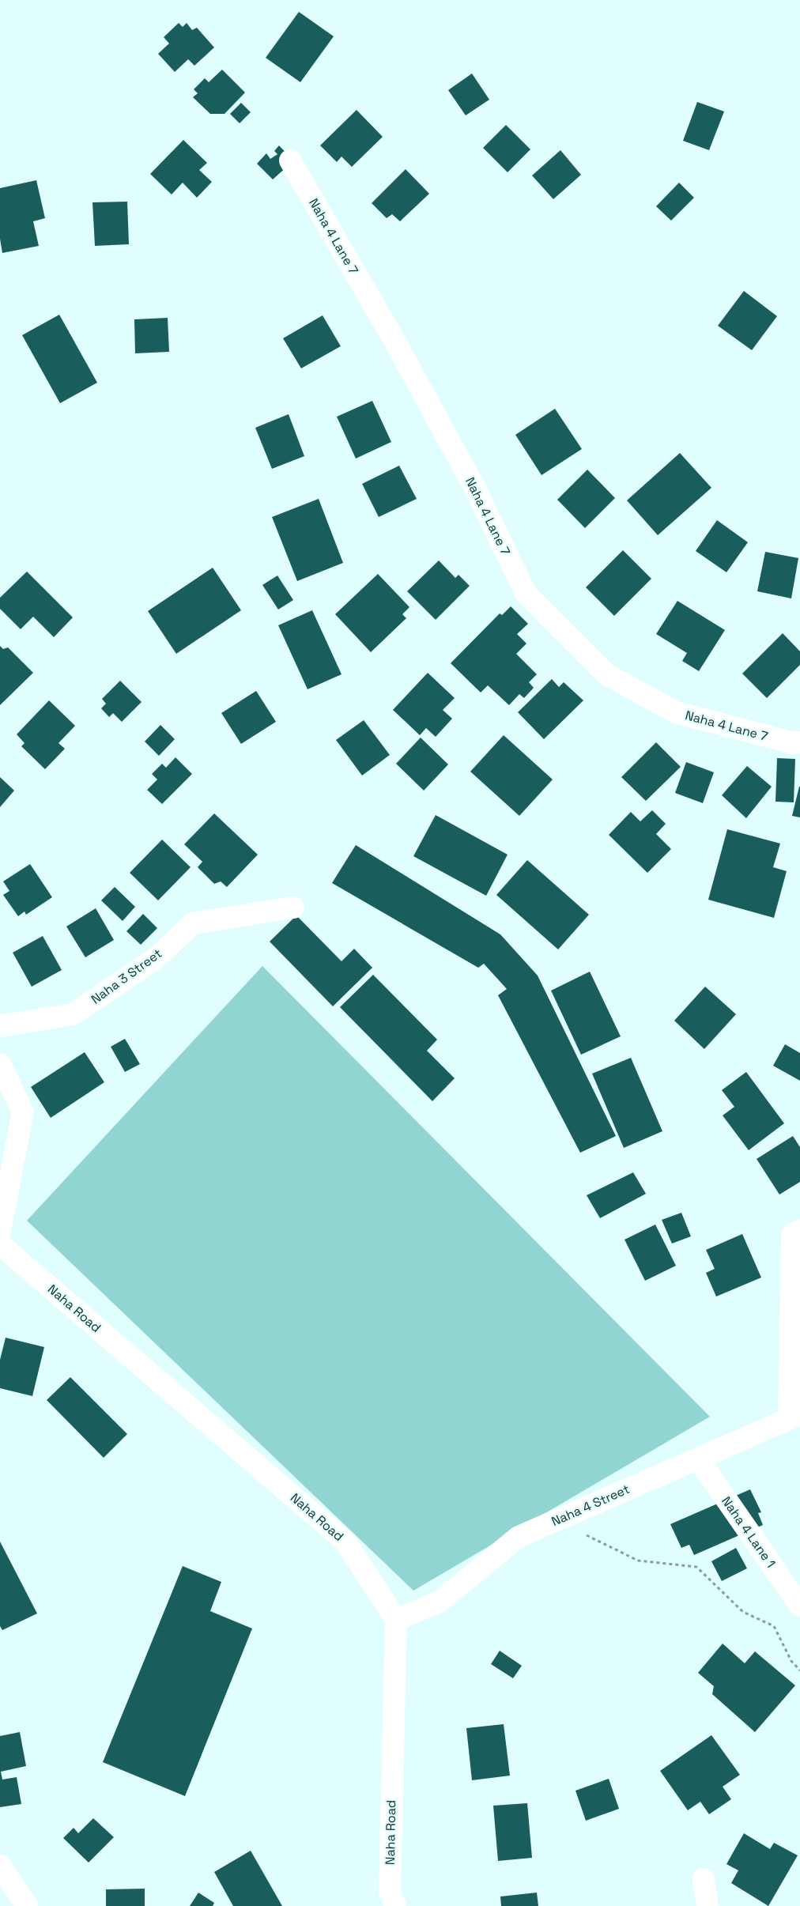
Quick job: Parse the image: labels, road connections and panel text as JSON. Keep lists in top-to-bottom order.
{
  "streets": {
    "street": [
      "Naha 4 Lane 7",
      "Naha 3 Street",
      "Naha Road",
      "Naha 4 Street",
      "Naha 4 Lane 1"
    ]
  },
  "crossings": [
    ["Naha Road", "Naha 4 Street"],
    ["Naha 4 Street", "Naha 4 Lane 1"]
  ]
}
